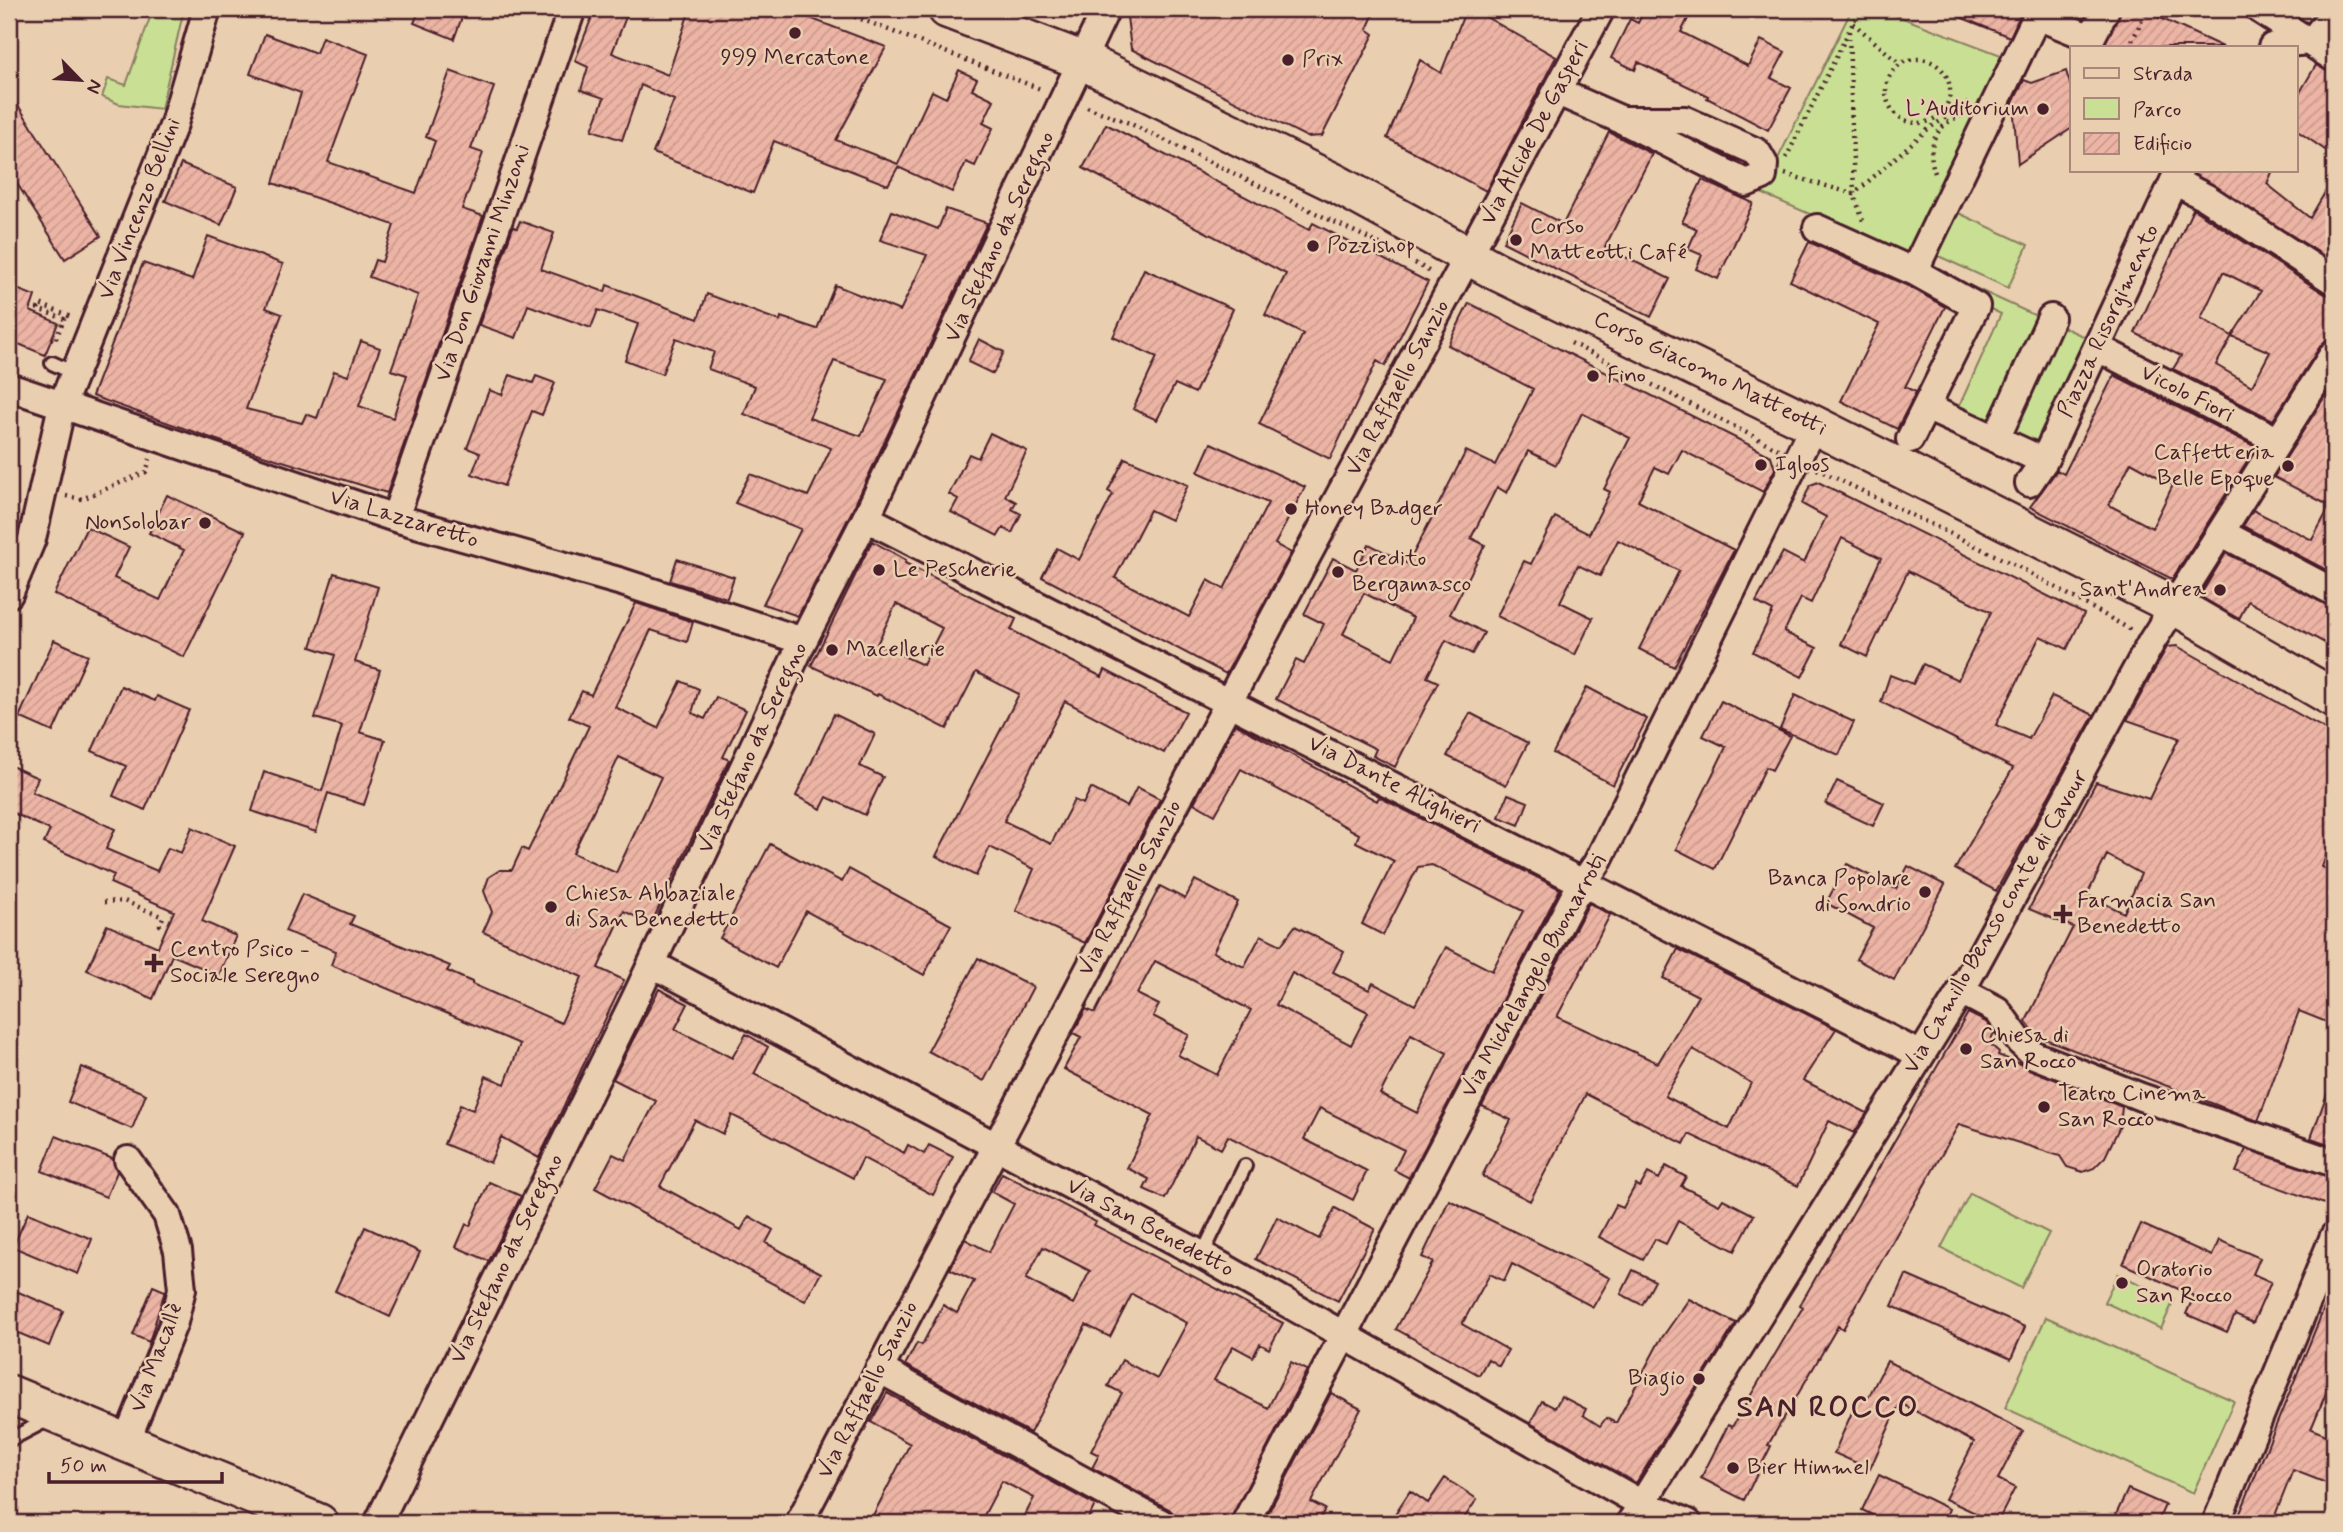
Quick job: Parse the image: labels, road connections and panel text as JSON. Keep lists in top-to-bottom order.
{
  "streets": {
    "main road": ["Corso Giacomo Matteotti", "Via Macallè"],
    "street": [
      "Via Alcide De Gasperi",
      "Via Vincenzo Bellini",
      "Via Stefano da Seregno",
      "Via Don Giovanni Minzoni",
      "Piazza Risorgimento",
      "Via Raffaello Sanzio",
      "Vicolo Fiori",
      "Via Lazzaretto",
      "Via Dante Alighieri",
      "Via Camillo Benso conte di Cavour",
      "Via Michelangelo Buonarroti",
      "Via San Benedetto"
    ]
  },
  "crossings": [
    ["Via Alcide De Gasperi", "Corso Giacomo Matteotti"],
    ["Via Alcide De Gasperi", "Via Raffaello Sanzio"],
    ["Via Vincenzo Bellini", "Via Lazzaretto"],
    ["Via Stefano da Seregno", "Corso Giacomo Matteotti"],
    ["Via Stefano da Seregno", "Via Lazzaretto"],
    ["Via Stefano da Seregno", "Via Dante Alighieri"],
    ["Via Stefano da Seregno", "Via San Benedetto"],
    ["Via Don Giovanni Minzoni", "Via Lazzaretto"],
    ["Piazza Risorgimento", "Vicolo Fiori"],
    ["Corso Giacomo Matteotti", "Via Raffaello Sanzio"],
    ["Corso Giacomo Matteotti", "Via Camillo Benso conte di Cavour"],
    ["Corso Giacomo Matteotti", "Via Michelangelo Buonarroti"],
    ["Via Raffaello Sanzio", "Via Dante Alighieri"],
    ["Via Raffaello Sanzio", "Via San Benedetto"],
    ["Vicolo Fiori", "Via Camillo Benso conte di Cavour"],
    ["Via Dante Alighieri", "Via Camillo Benso conte di Cavour"],
    ["Via Dante Alighieri", "Via Michelangelo Buonarroti"],
    ["Via Camillo Benso conte di Cavour", "Via San Benedetto"],
    ["Via Michelangelo Buonarroti", "Via San Benedetto"]
  ],
  "districts": ["SAN ROCCO"],
  "places": {
    "other": [
      "999 Mercatone",
      "Prix",
      "L’Auditorium",
      "Corso Matteotti Café",
      "Pozzishop",
      "Fino",
      "Igloos",
      "Caffetteria Belle Epoque",
      "Honey Badger",
      "Nonsolobar",
      "Le Pescherie",
      "Credito Bergamasco",
      "Sant'Andrea",
      "Macellerie",
      "Banca Popolare di Sondrio",
      "Chiesa Abbaziale di San Benedetto",
      "Chiesa di San Rocco",
      "Teatro Cinema San Rocco",
      "Oratorio San Rocco",
      "Biagio",
      "Bier Himmel"
    ],
    "health": ["Farmacia San Benedetto", "Centro Psico - Sociale Seregno"]
  },
  "legend": ["Strada", "Parco", "Edificio"],
  "scale_bar": "50 m",
  "north": "bottom right"
}
